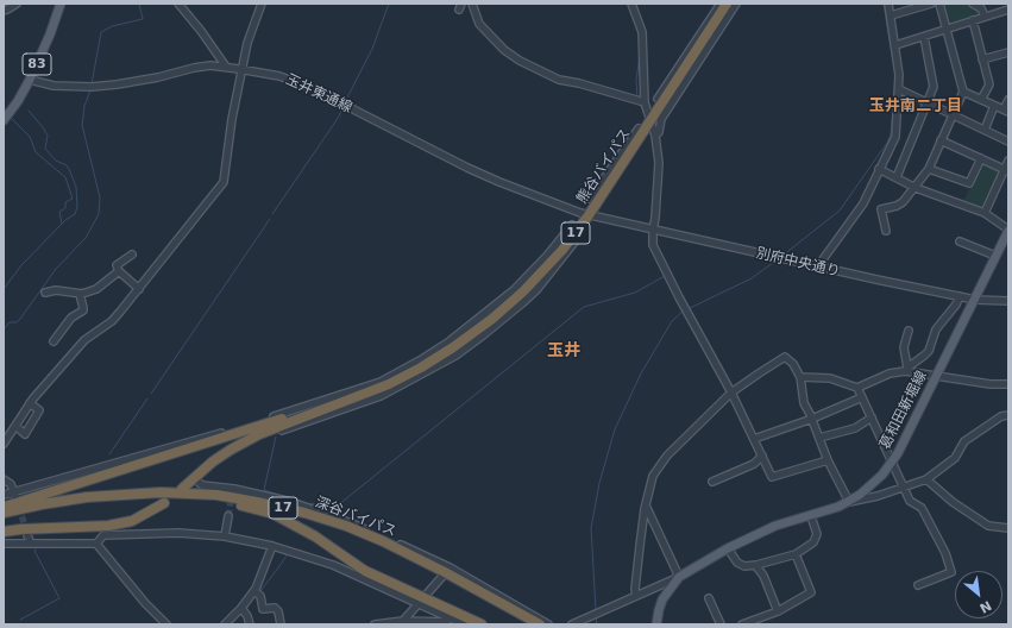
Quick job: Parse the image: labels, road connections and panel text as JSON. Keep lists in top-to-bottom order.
{
  "streets": {
    "highway": ["熊谷バイパス", "17", "深谷バイパス"],
    "main road": ["83", "葛和田新堀線"],
    "street": ["玉井東通線", "別府中央通り"]
  },
  "crossings": [
    ["83", "玉井東通線"],
    ["玉井東通線", "熊谷バイパス"],
    ["玉井東通線", "別府中央通り"],
    ["熊谷バイパス", "17"],
    ["熊谷バイパス", "別府中央通り"],
    ["別府中央通り", "葛和田新堀線"]
  ],
  "districts": ["玉井南二丁目", "玉井"],
  "north": "bottom right"
}
